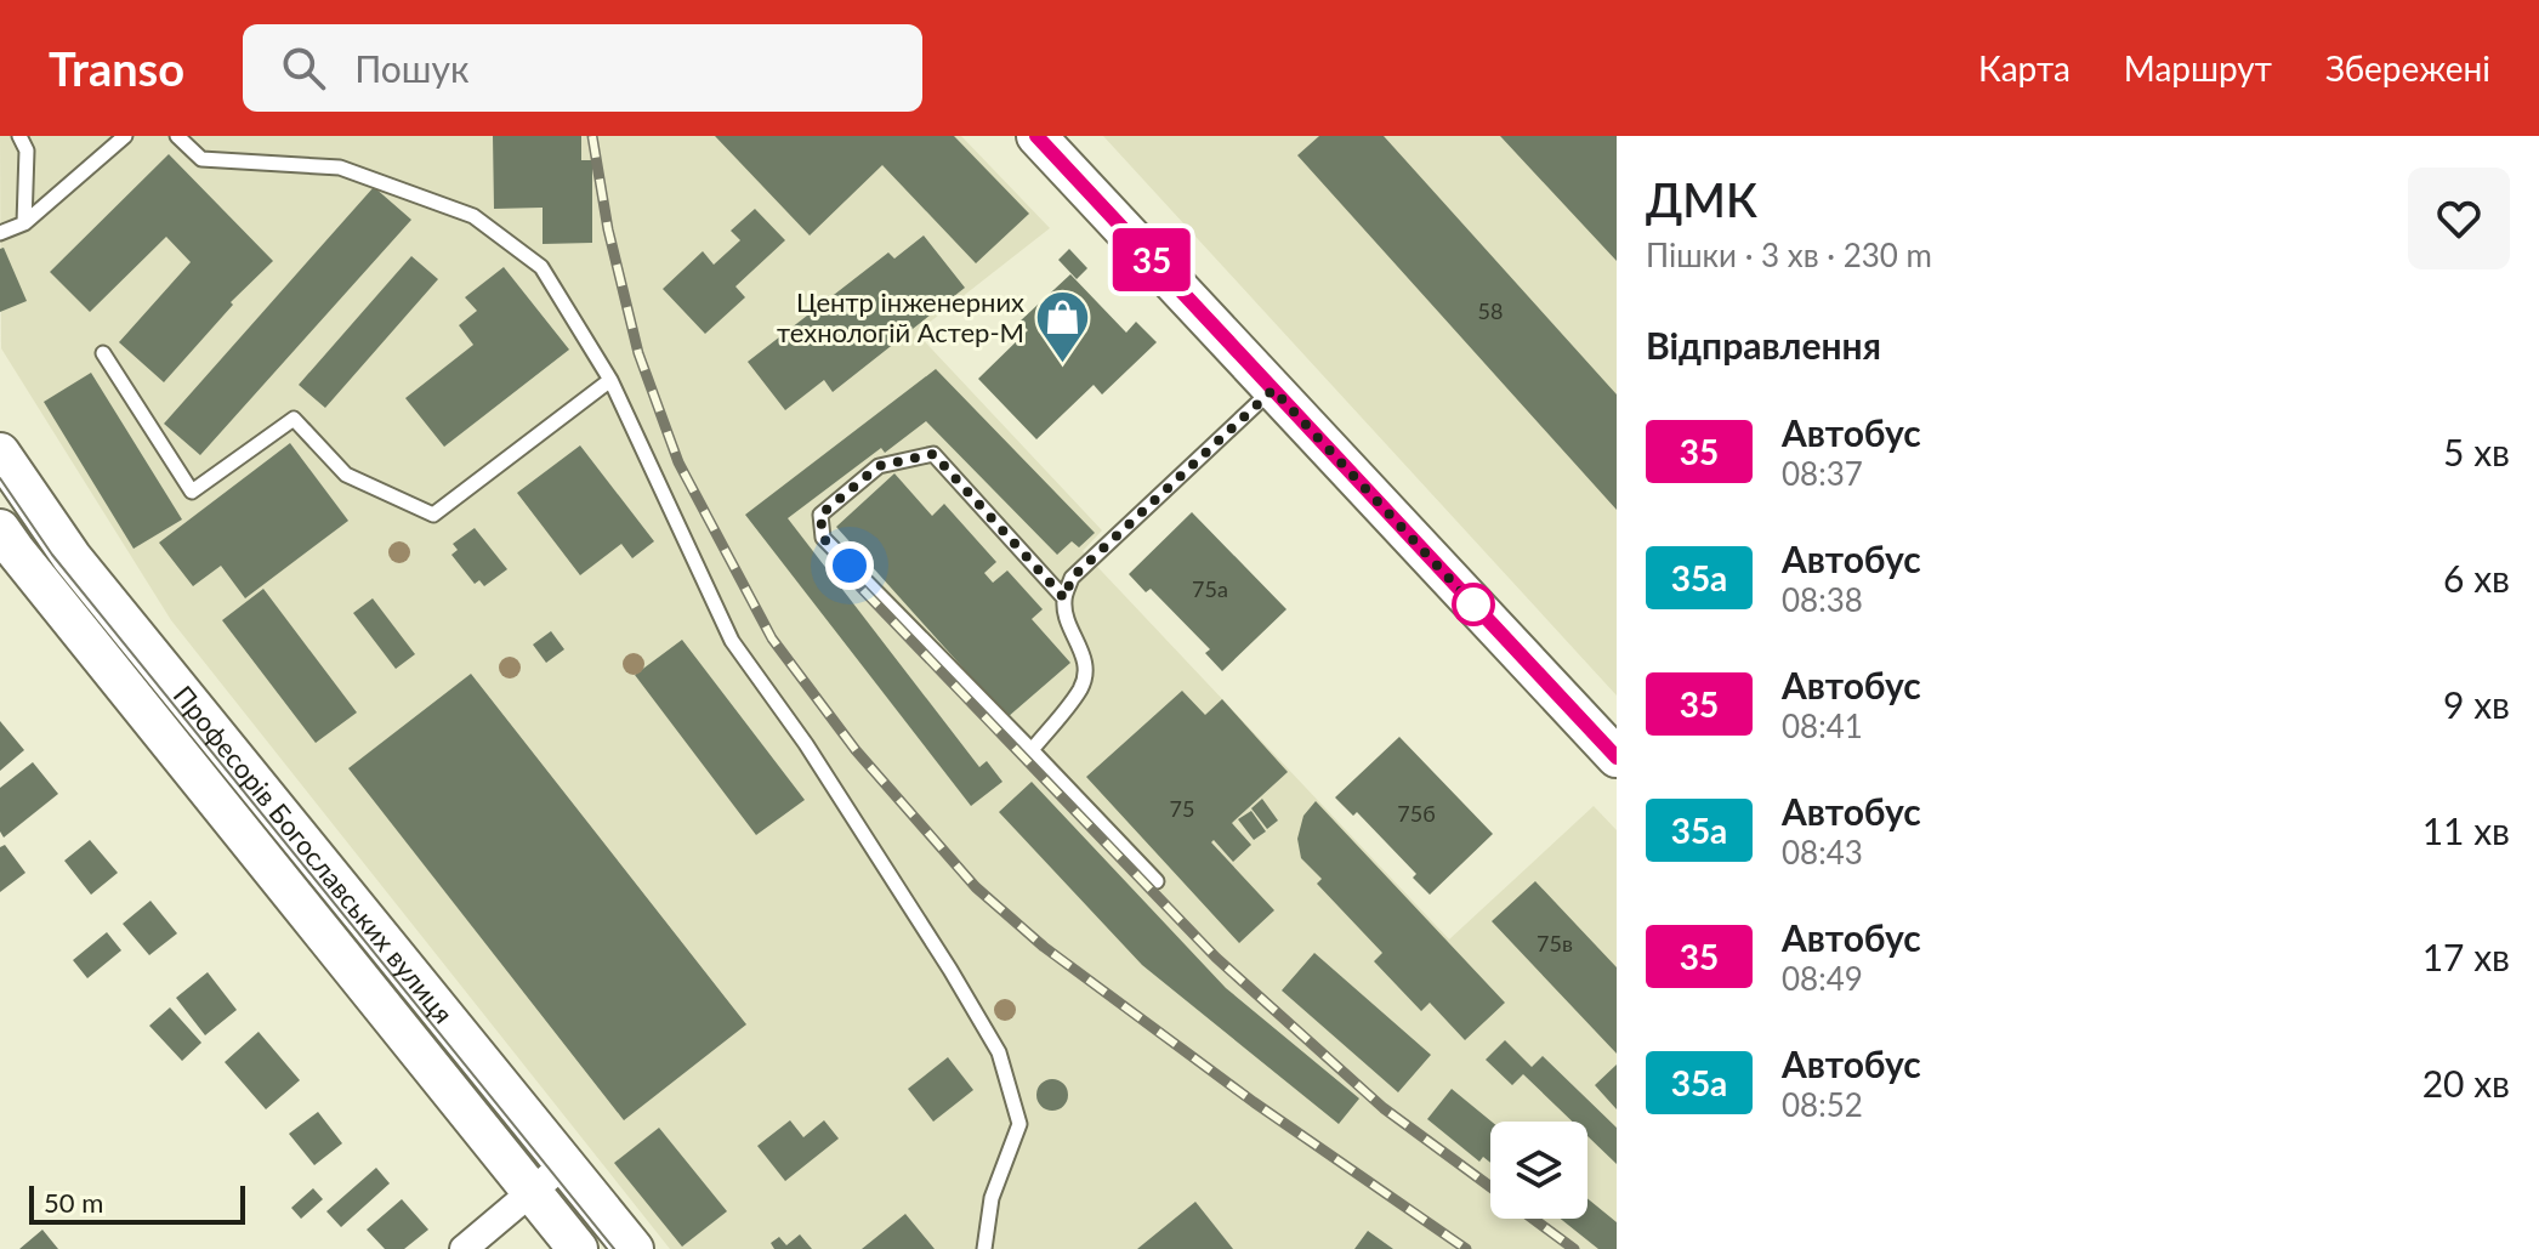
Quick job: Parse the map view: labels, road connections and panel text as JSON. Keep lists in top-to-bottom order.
{
  "streets": {
    "street": ["Професорів Богославських вулиця"]
  },
  "places": {
    "shop": ["Центр інженерних технологій Астер-М"]
  },
  "lines": ["bus line 35"],
  "house_numbers": [
    "58",
    "75а",
    "75",
    "75б",
    "75в"
  ],
  "scale_bar": "50 m",
  "page": {
    "header": "Transo",
    "search": "Пошук",
    "nav": ["Карта", "Маршрут", "Збережені"],
    "on_map": "35",
    "heading": [
      ["ДМК", "Пішки · 3 хв · 230 m"],
      "Відправлення"
    ],
    "list": [
      {
        "mark": "35",
        "name": "Автобус",
        "note": "08:37",
        "value": "5 хв"
      },
      {
        "mark": "35а",
        "name": "Автобус",
        "note": "08:38",
        "value": "6 хв"
      },
      {
        "mark": "35",
        "name": "Автобус",
        "note": "08:41",
        "value": "9 хв"
      },
      {
        "mark": "35а",
        "name": "Автобус",
        "note": "08:43",
        "value": "11 хв"
      },
      {
        "mark": "35",
        "name": "Автобус",
        "note": "08:49",
        "value": "17 хв"
      },
      {
        "mark": "35а",
        "name": "Автобус",
        "note": "08:52",
        "value": "20 хв"
      }
    ],
    "scale": "50 m"
  }
}
